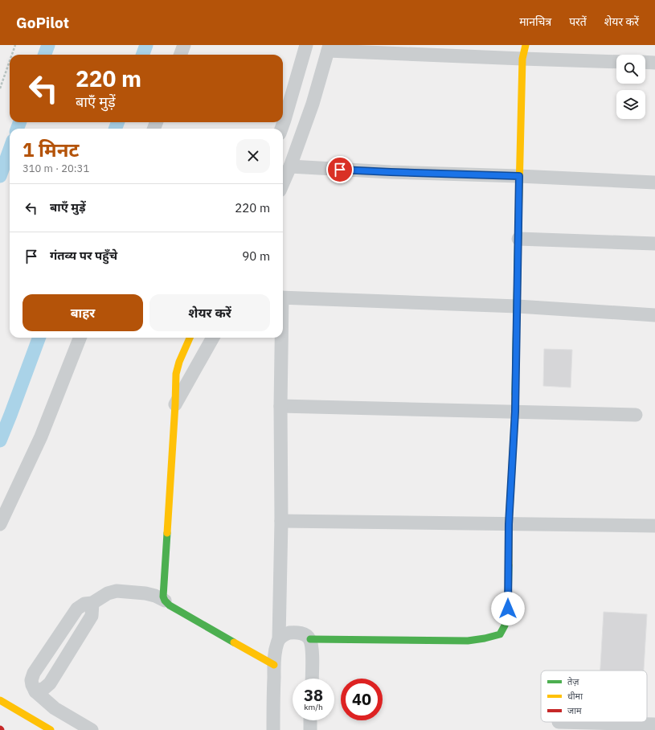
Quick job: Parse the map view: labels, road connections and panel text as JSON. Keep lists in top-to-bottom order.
{
  "legend": ["तेज़", "धीमा", "जाम"],
  "page": {
    "header": "GoPilot",
    "nav": ["मानचित्र", "परतें", "शेयर करें"],
    "turn": ["220 m", "बाएँ मुड़ें"],
    "heading": ["1 मिनट", "310 m · 20:31"],
    "list": [
      {
        "name": "बाएँ मुड़ें",
        "value": "220 m"
      },
      {
        "name": "गंतव्य पर पहुँचे",
        "value": "90 m"
      }
    ],
    "buttons": ["बाहर", "शेयर करें"],
    "speed": "38 km/h",
    "limit": "40"
  }
}
